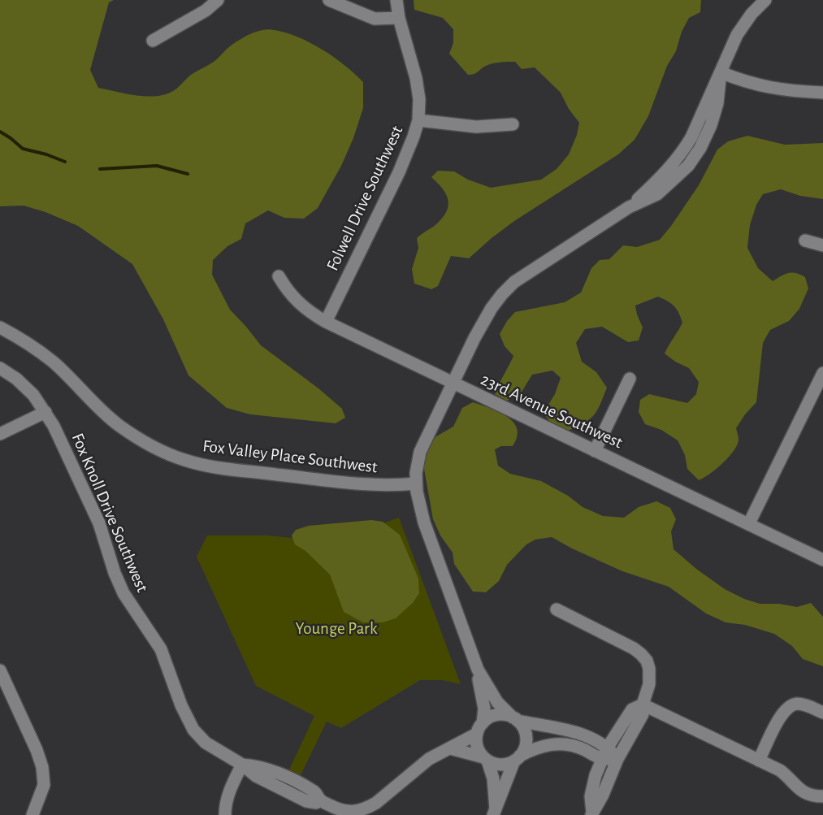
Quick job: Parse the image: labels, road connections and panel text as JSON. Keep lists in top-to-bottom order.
{
  "streets": {
    "street": [
      "Folwell Drive Southwest",
      "23rd Avenue Southwest",
      "Fox Valley Place Southwest",
      "Fox Knoll Drive Southwest"
    ]
  },
  "crossings": [
    ["Folwell Drive Southwest", "23rd Avenue Southwest"]
  ],
  "parks": ["Younge Park"]
}
